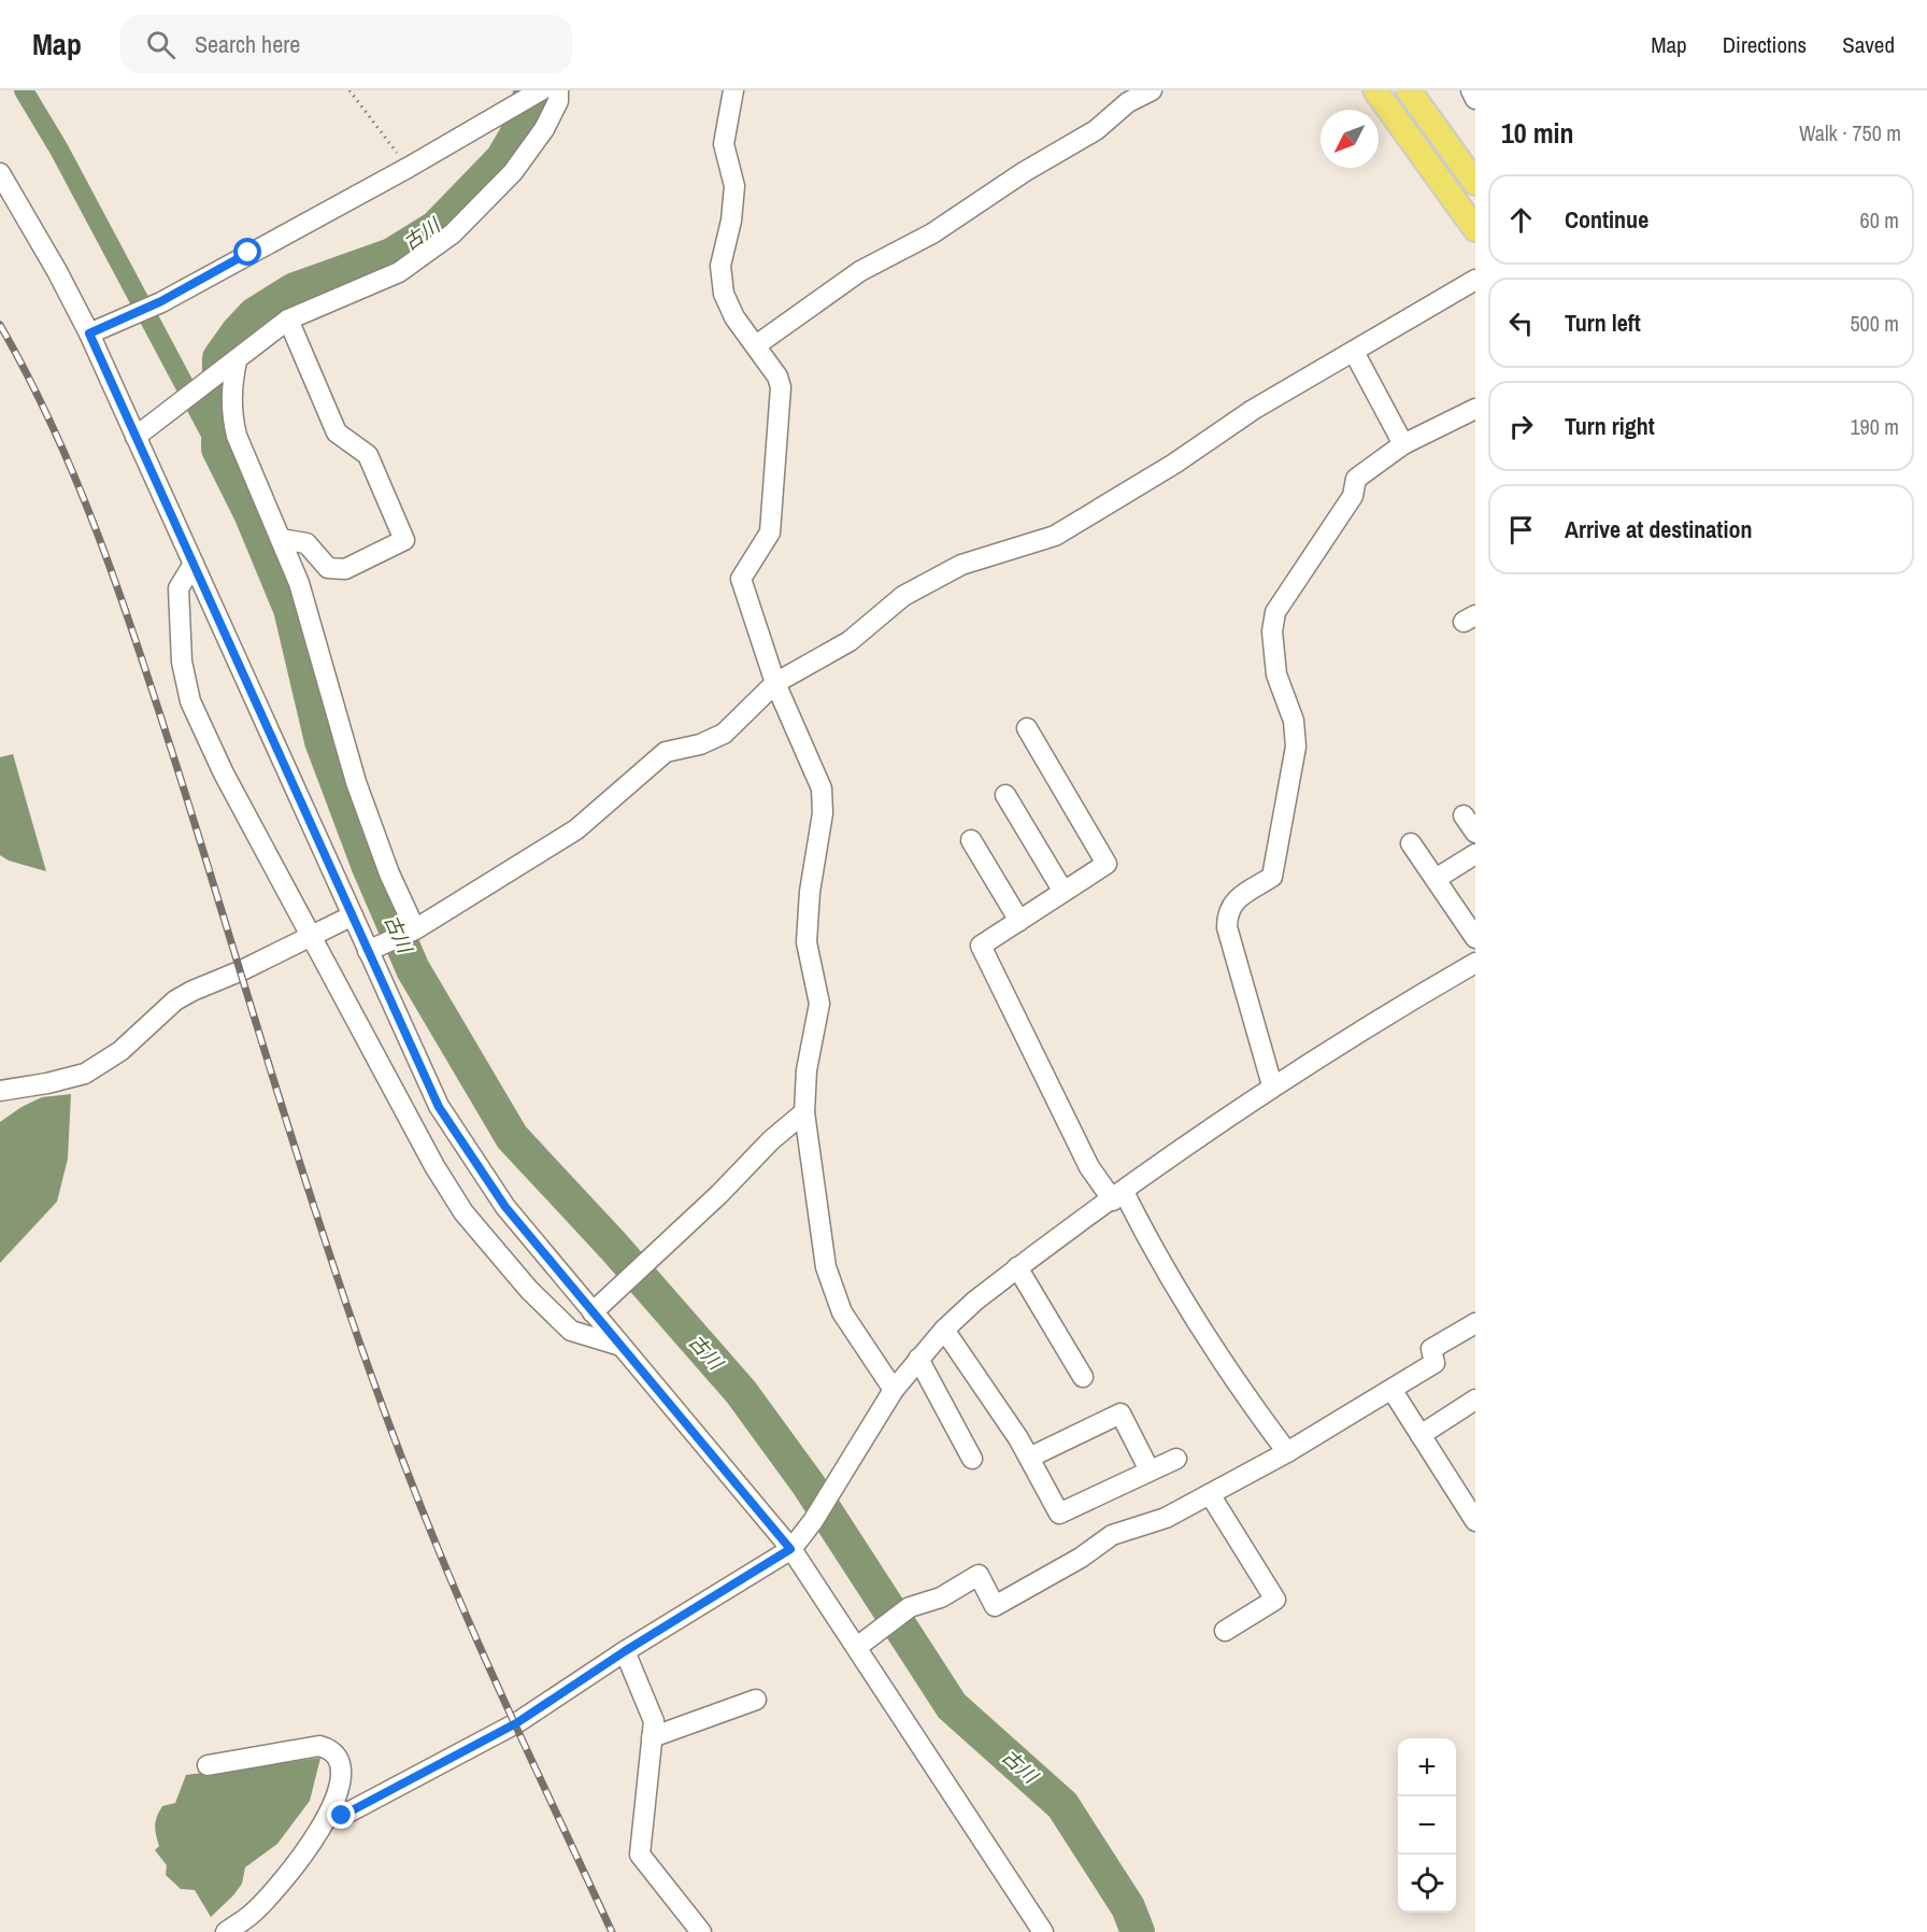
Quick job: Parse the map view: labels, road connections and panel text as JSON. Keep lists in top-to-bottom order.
{
  "water": ["古川"],
  "north": "bottom left",
  "page": {
    "header": "Map",
    "search": "Search here",
    "nav": ["Map", "Directions", "Saved"],
    "heading": ["10 min", "Walk · 750 m"],
    "list": [
      ["Continue", "60 m"],
      ["Turn left", "500 m"],
      ["Turn right", "190 m"],
      "Arrive at destination"
    ],
    "map_buttons": ["+", "−"]
  }
}
